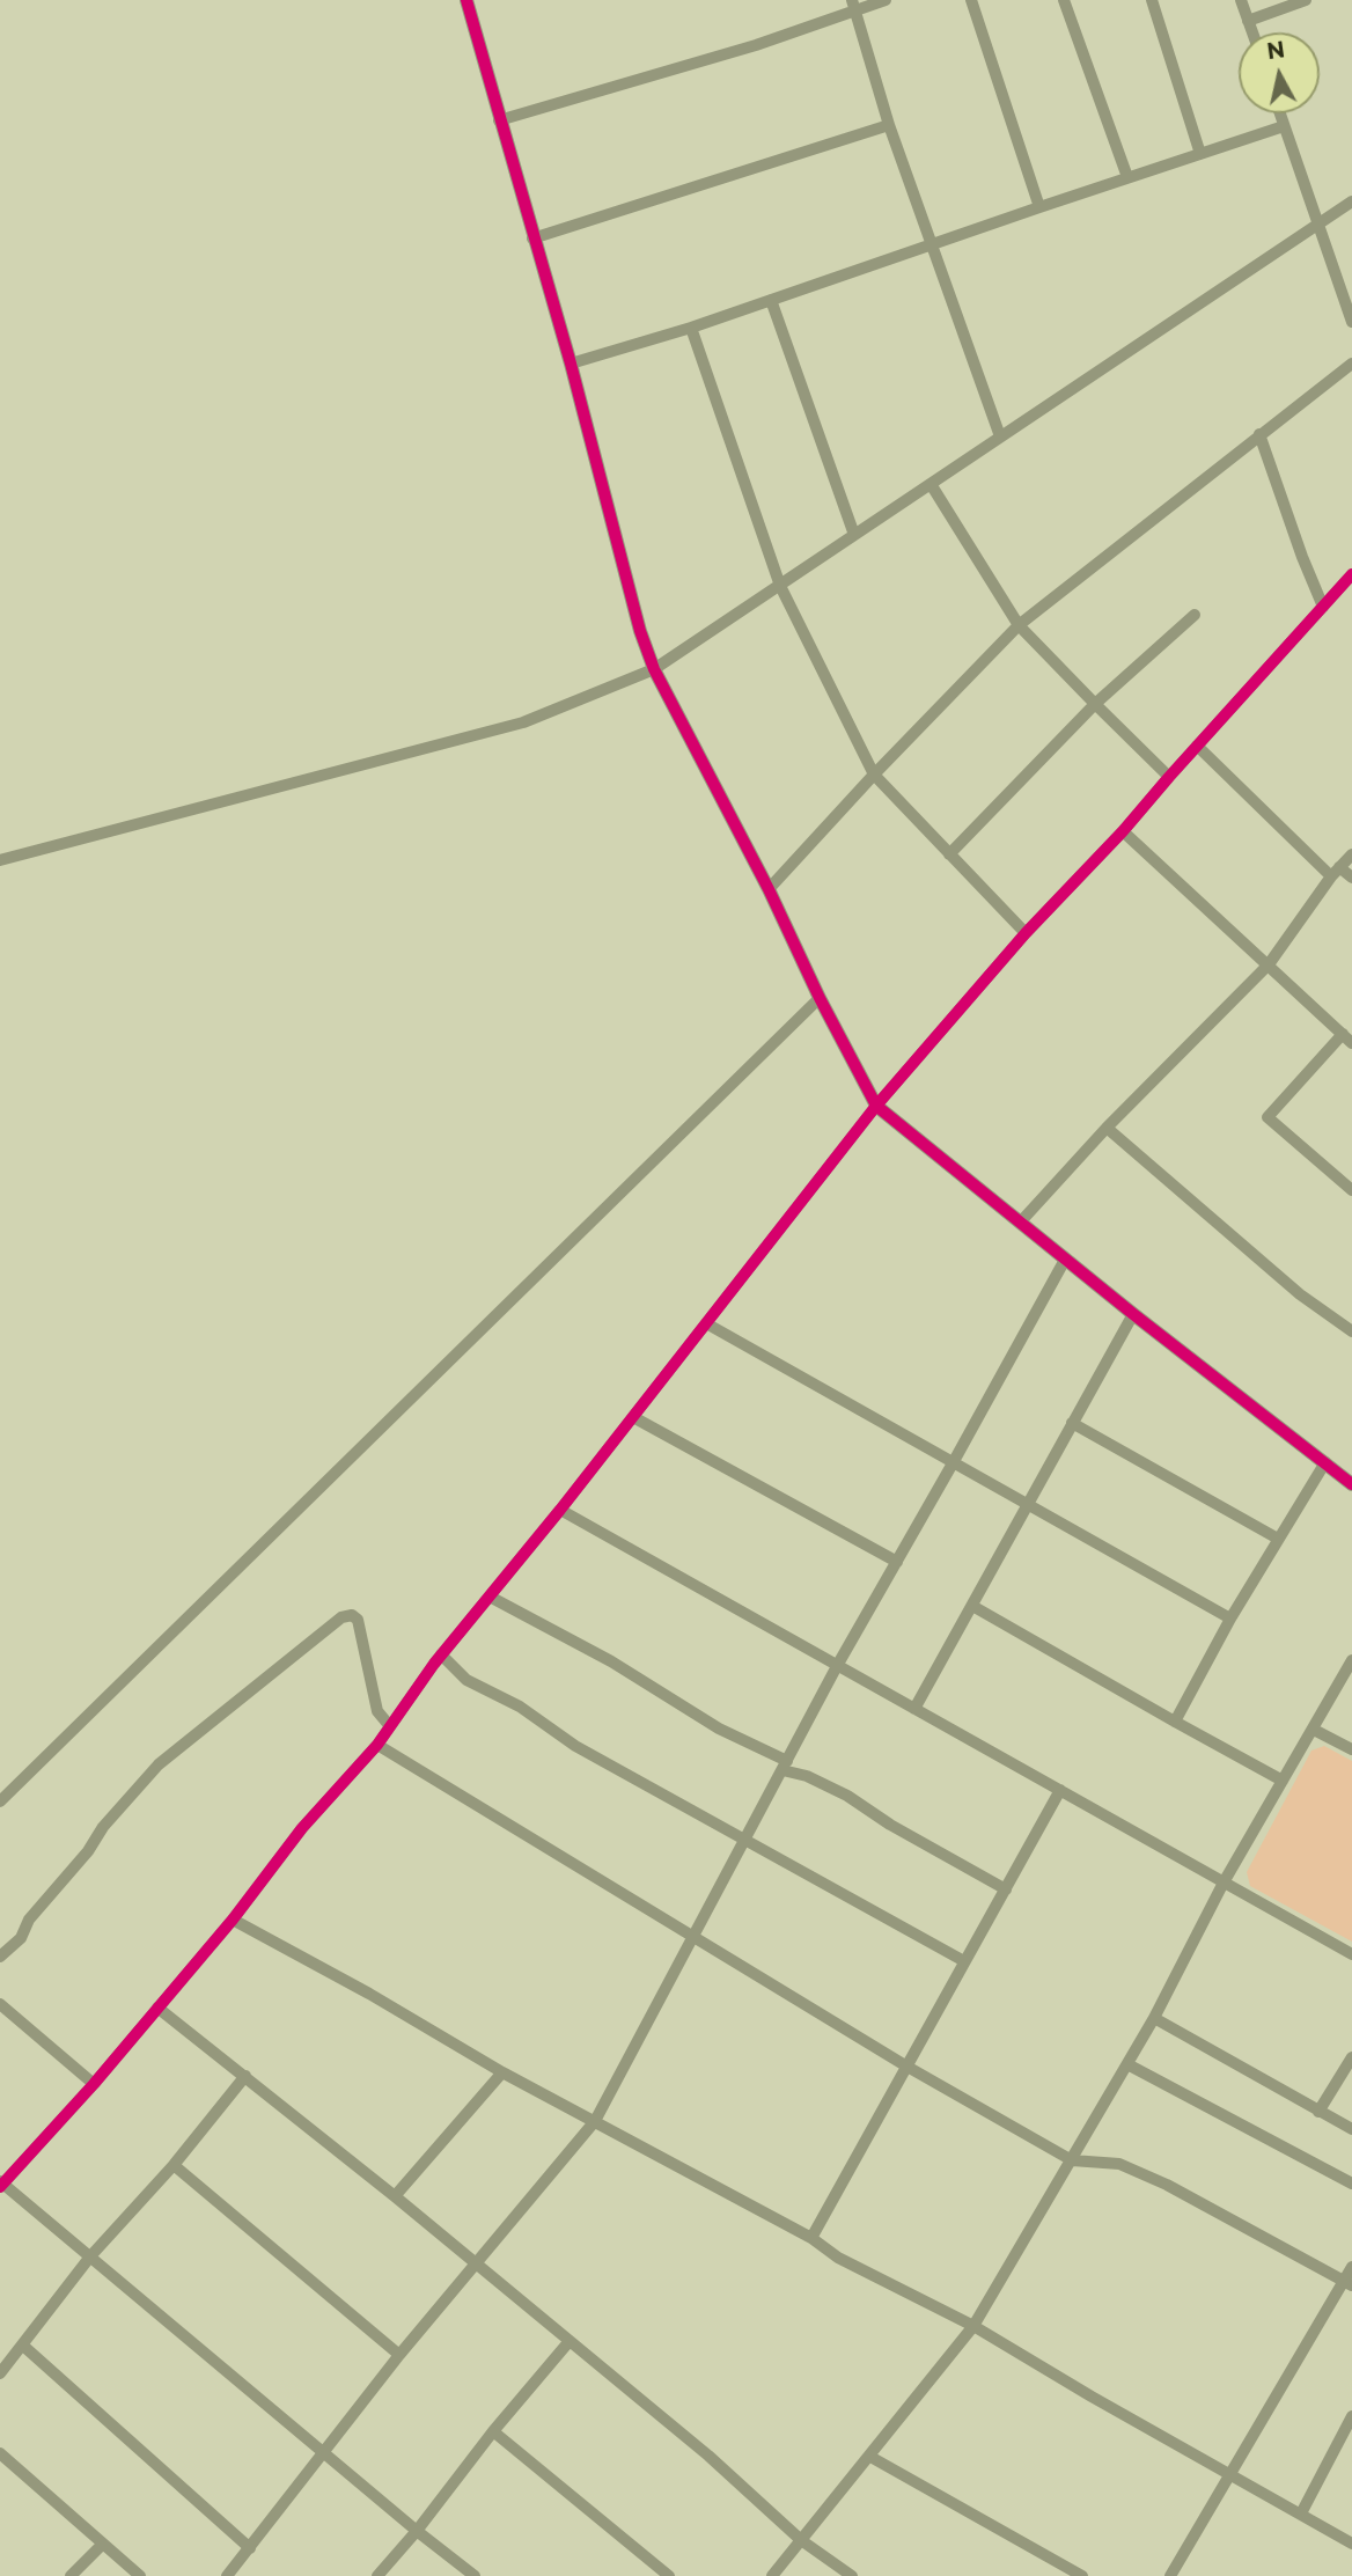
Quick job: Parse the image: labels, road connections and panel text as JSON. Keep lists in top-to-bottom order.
{
  "north": "top"
}
